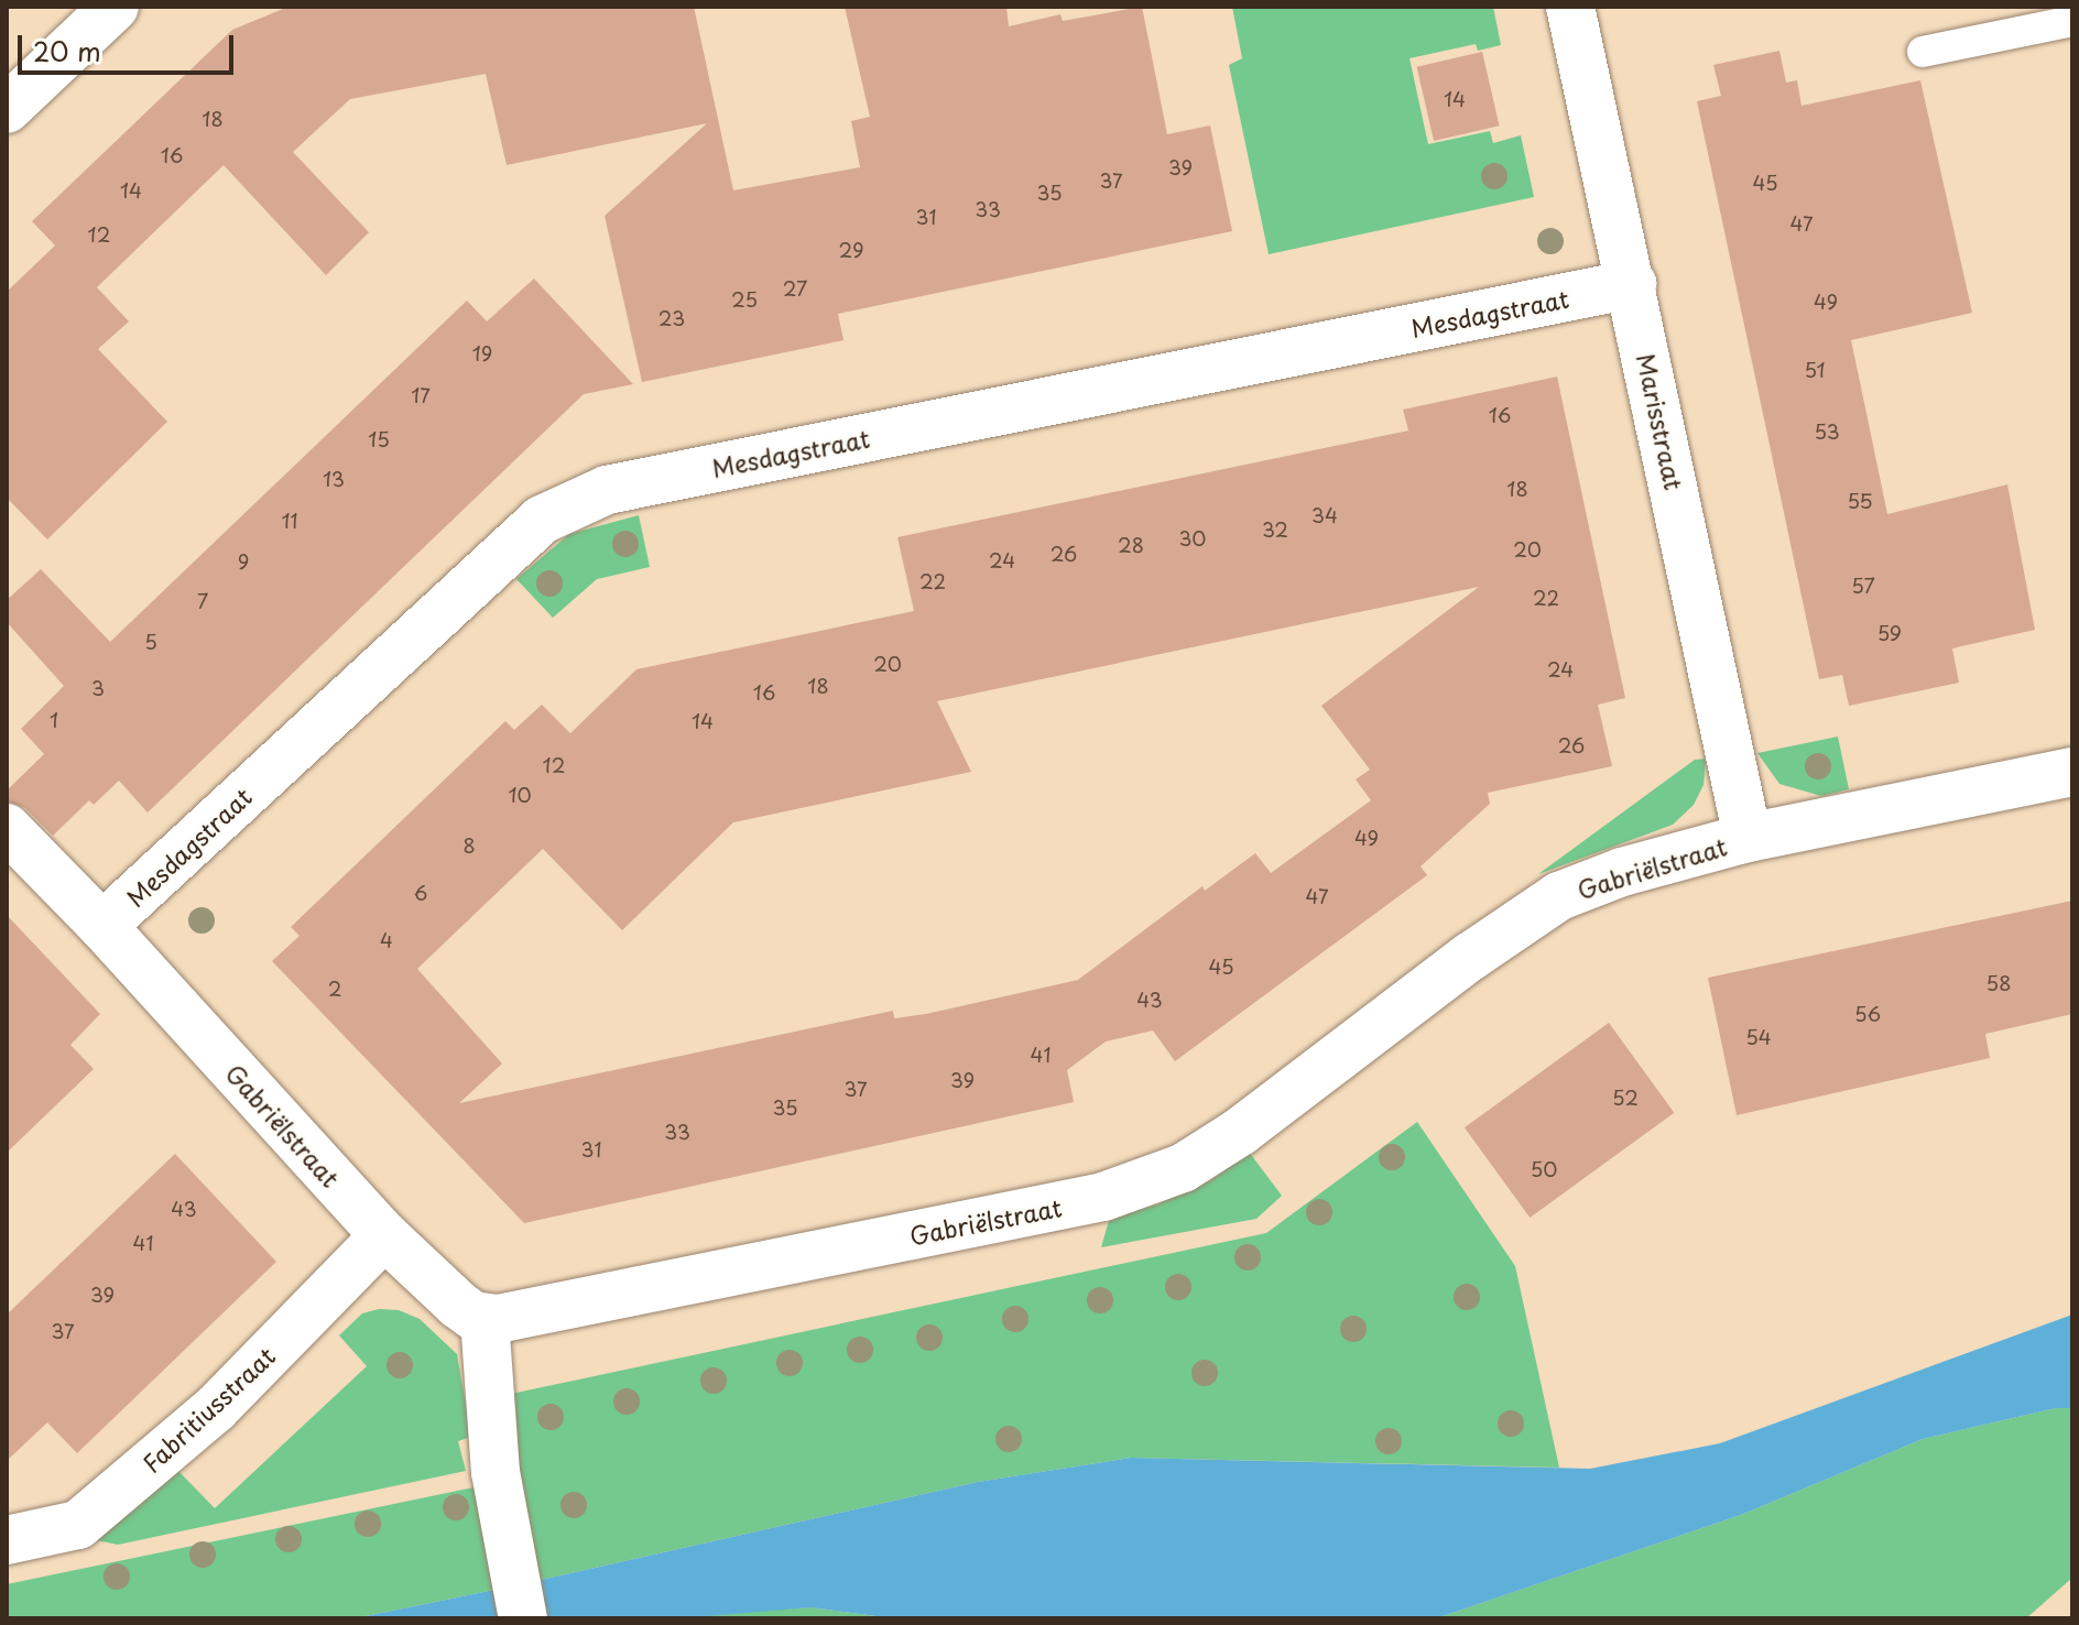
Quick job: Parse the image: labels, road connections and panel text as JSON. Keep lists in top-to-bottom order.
{
  "streets": {
    "street": [
      "Mesdagstraat",
      "Marisstraat",
      "Gabriëlstraat",
      "Fabritiusstraat"
    ]
  },
  "crossings": [
    ["Mesdagstraat", "Marisstraat"],
    ["Mesdagstraat", "Gabriëlstraat"],
    ["Marisstraat", "Gabriëlstraat"],
    ["Gabriëlstraat", "Fabritiusstraat"]
  ],
  "house_numbers": [
    "14",
    "18",
    "16",
    "39",
    "37",
    "45",
    "14",
    "35",
    "33",
    "31",
    "47",
    "12",
    "29",
    "27",
    "25",
    "49",
    "23",
    "19",
    "51",
    "17",
    "16",
    "53",
    "15",
    "13",
    "18",
    "55",
    "34",
    "11",
    "32",
    "30",
    "28",
    "20",
    "26",
    "24",
    "9",
    "22",
    "57",
    "22",
    "7",
    "59",
    "5",
    "20",
    "24",
    "18",
    "3",
    "16",
    "1",
    "14",
    "26",
    "12",
    "10",
    "49",
    "8",
    "6",
    "47",
    "4",
    "45",
    "58",
    "2",
    "43",
    "56",
    "54",
    "41",
    "39",
    "37",
    "52",
    "35",
    "33",
    "31",
    "50",
    "43",
    "41",
    "39",
    "37"
  ],
  "scale_bar": "20 m"
}
